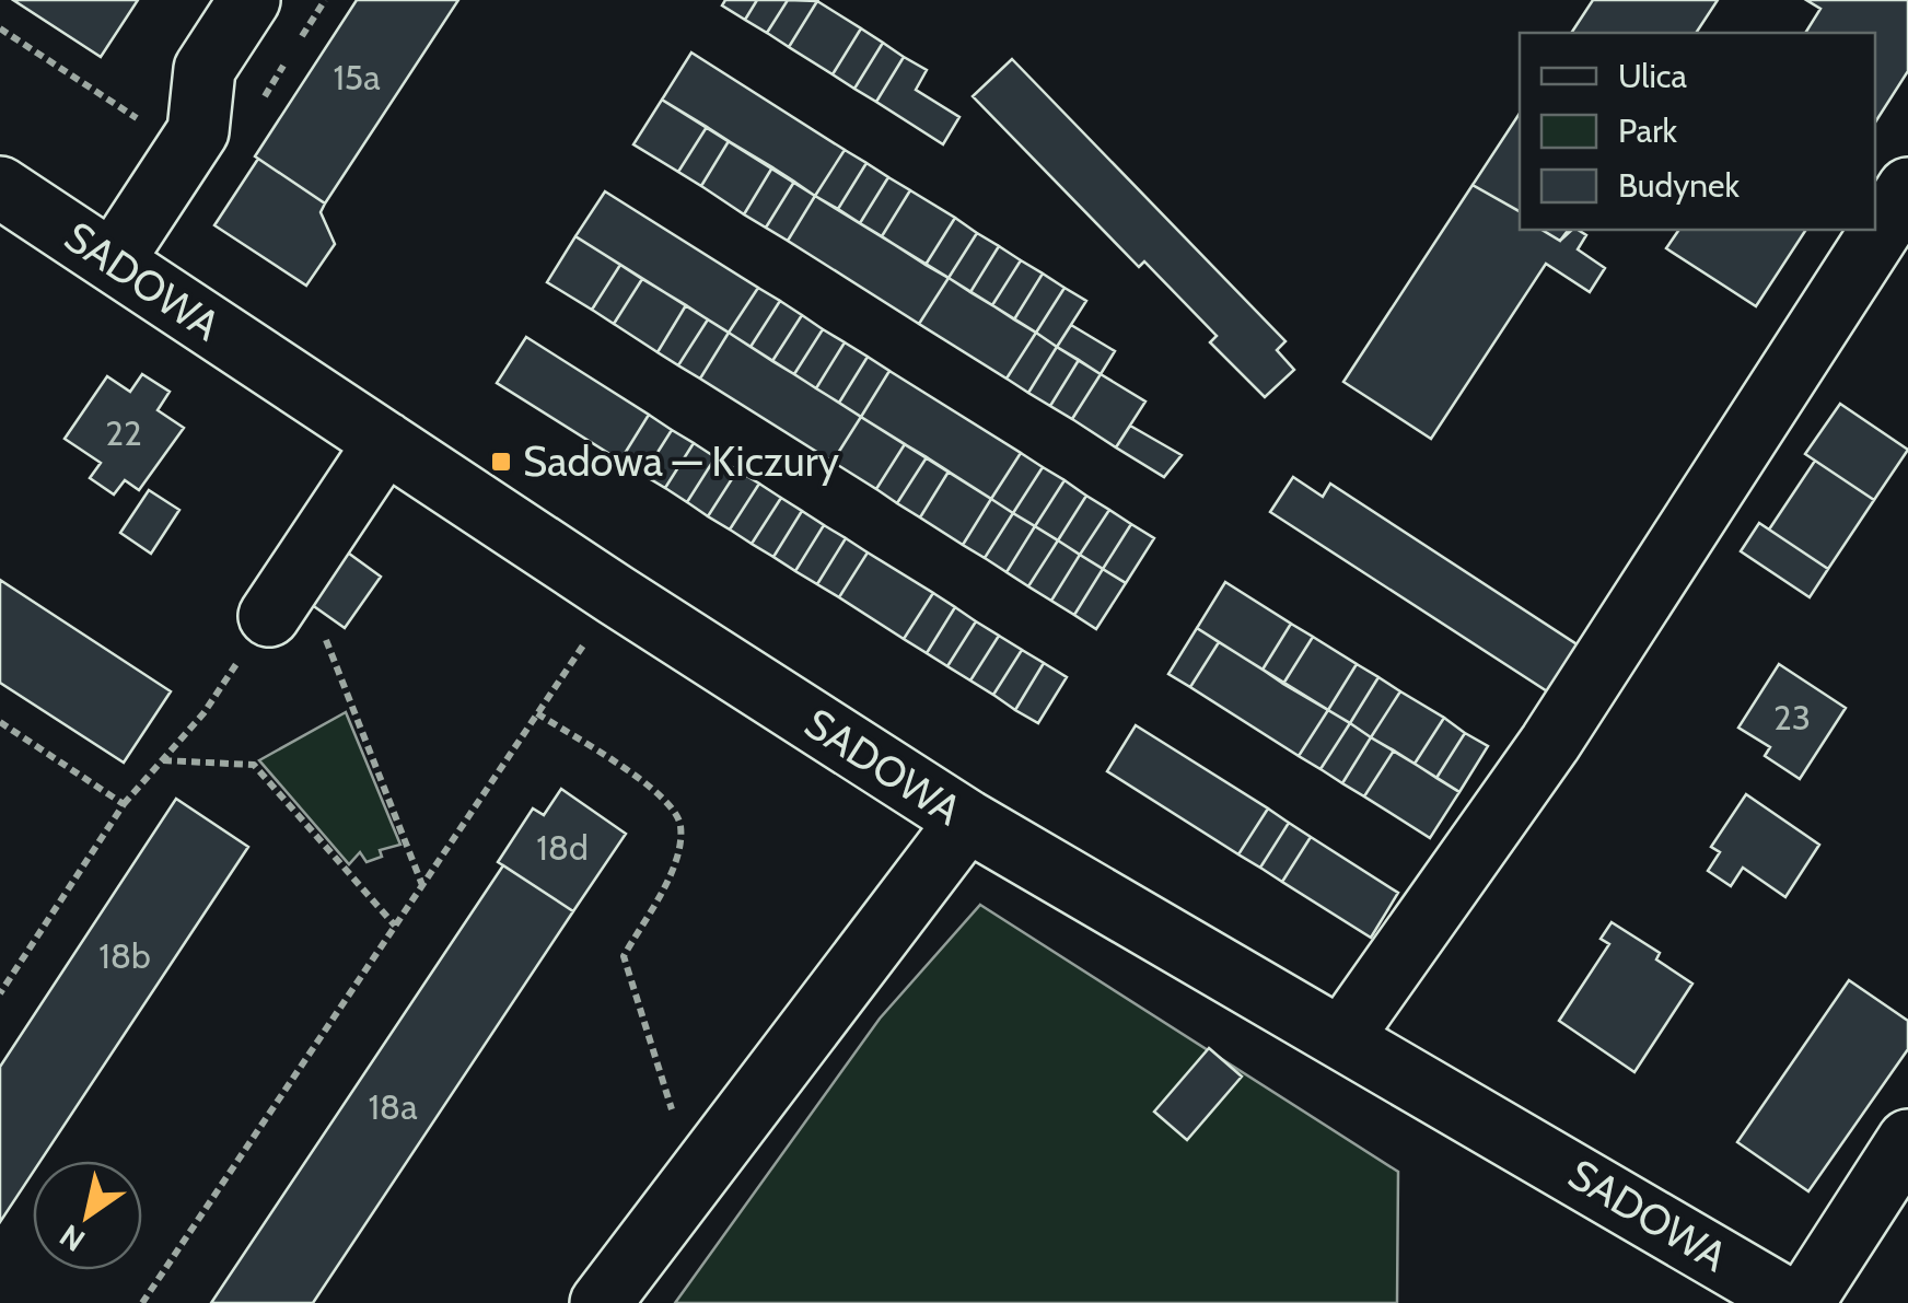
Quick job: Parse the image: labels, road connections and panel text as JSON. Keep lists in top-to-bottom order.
{
  "streets": {
    "street": ["SADOWA"]
  },
  "places": {
    "transit": ["Sadowa — Kiczury"]
  },
  "house_numbers": [
    "15a",
    "22",
    "23",
    "18d",
    "18b",
    "18a"
  ],
  "legend": ["Ulica", "Park", "Budynek"],
  "north": "bottom left"
}
